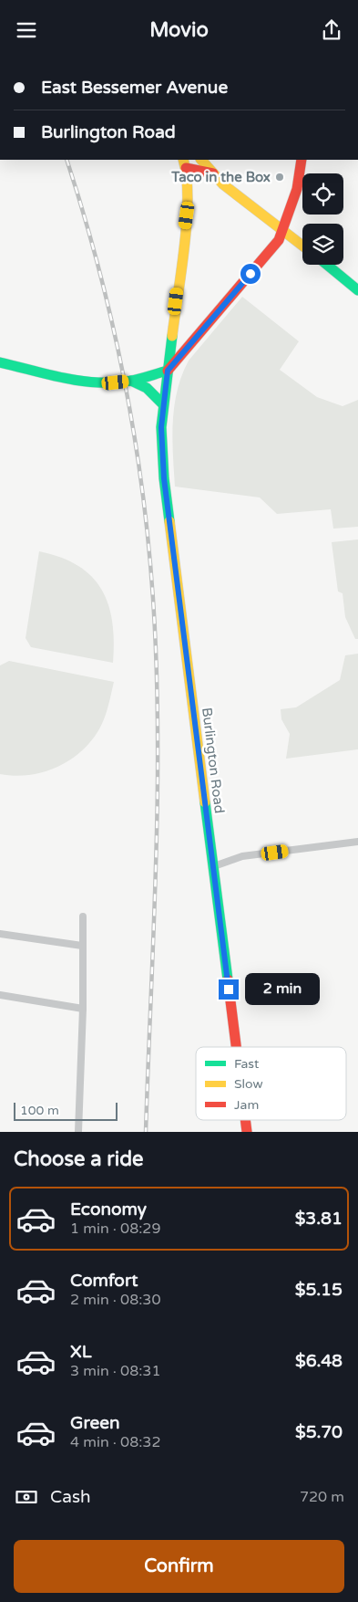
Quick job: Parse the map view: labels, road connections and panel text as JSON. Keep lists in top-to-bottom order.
{
  "streets": {
    "main road": ["Burlington Road"]
  },
  "places": ["Taco in the Box"],
  "legend": ["Fast", "Slow", "Jam"],
  "scale_bar": "100 m",
  "page": {
    "header": "Movio",
    "banner": ["East Bessemer Avenue", "Burlington Road"],
    "bubble": "2 min",
    "scale": "100 m",
    "heading": "Choose a ride",
    "list": [
      {
        "name": "Economy",
        "note": "1 min · 08:29",
        "value": "$3.81"
      },
      {
        "name": "Comfort",
        "note": "2 min · 08:30",
        "value": "$5.15"
      },
      {
        "name": "XL",
        "note": "3 min · 08:31",
        "value": "$6.48"
      },
      {
        "name": "Green",
        "note": "4 min · 08:32",
        "value": "$5.70"
      }
    ],
    "pay": ["Cash", "720 m"],
    "buttons": "Confirm"
  }
}
